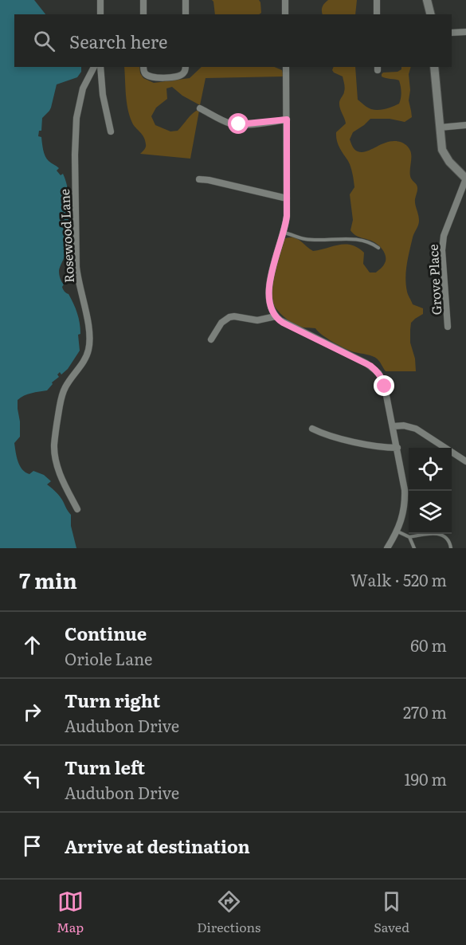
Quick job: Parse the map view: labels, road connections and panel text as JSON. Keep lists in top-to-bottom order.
{
  "streets": {
    "street": ["Rosewood Lane", "Grove Place"]
  },
  "page": {
    "search": "Search here",
    "heading": ["7 min", "Walk · 520 m"],
    "list": [
      ["Continue", "Oriole Lane", "60 m"],
      ["Turn right", "Audubon Drive", "270 m"],
      ["Turn left", "Audubon Drive", "190 m"],
      "Arrive at destination"
    ],
    "nav": ["Map", "Directions", "Saved"]
  }
}
